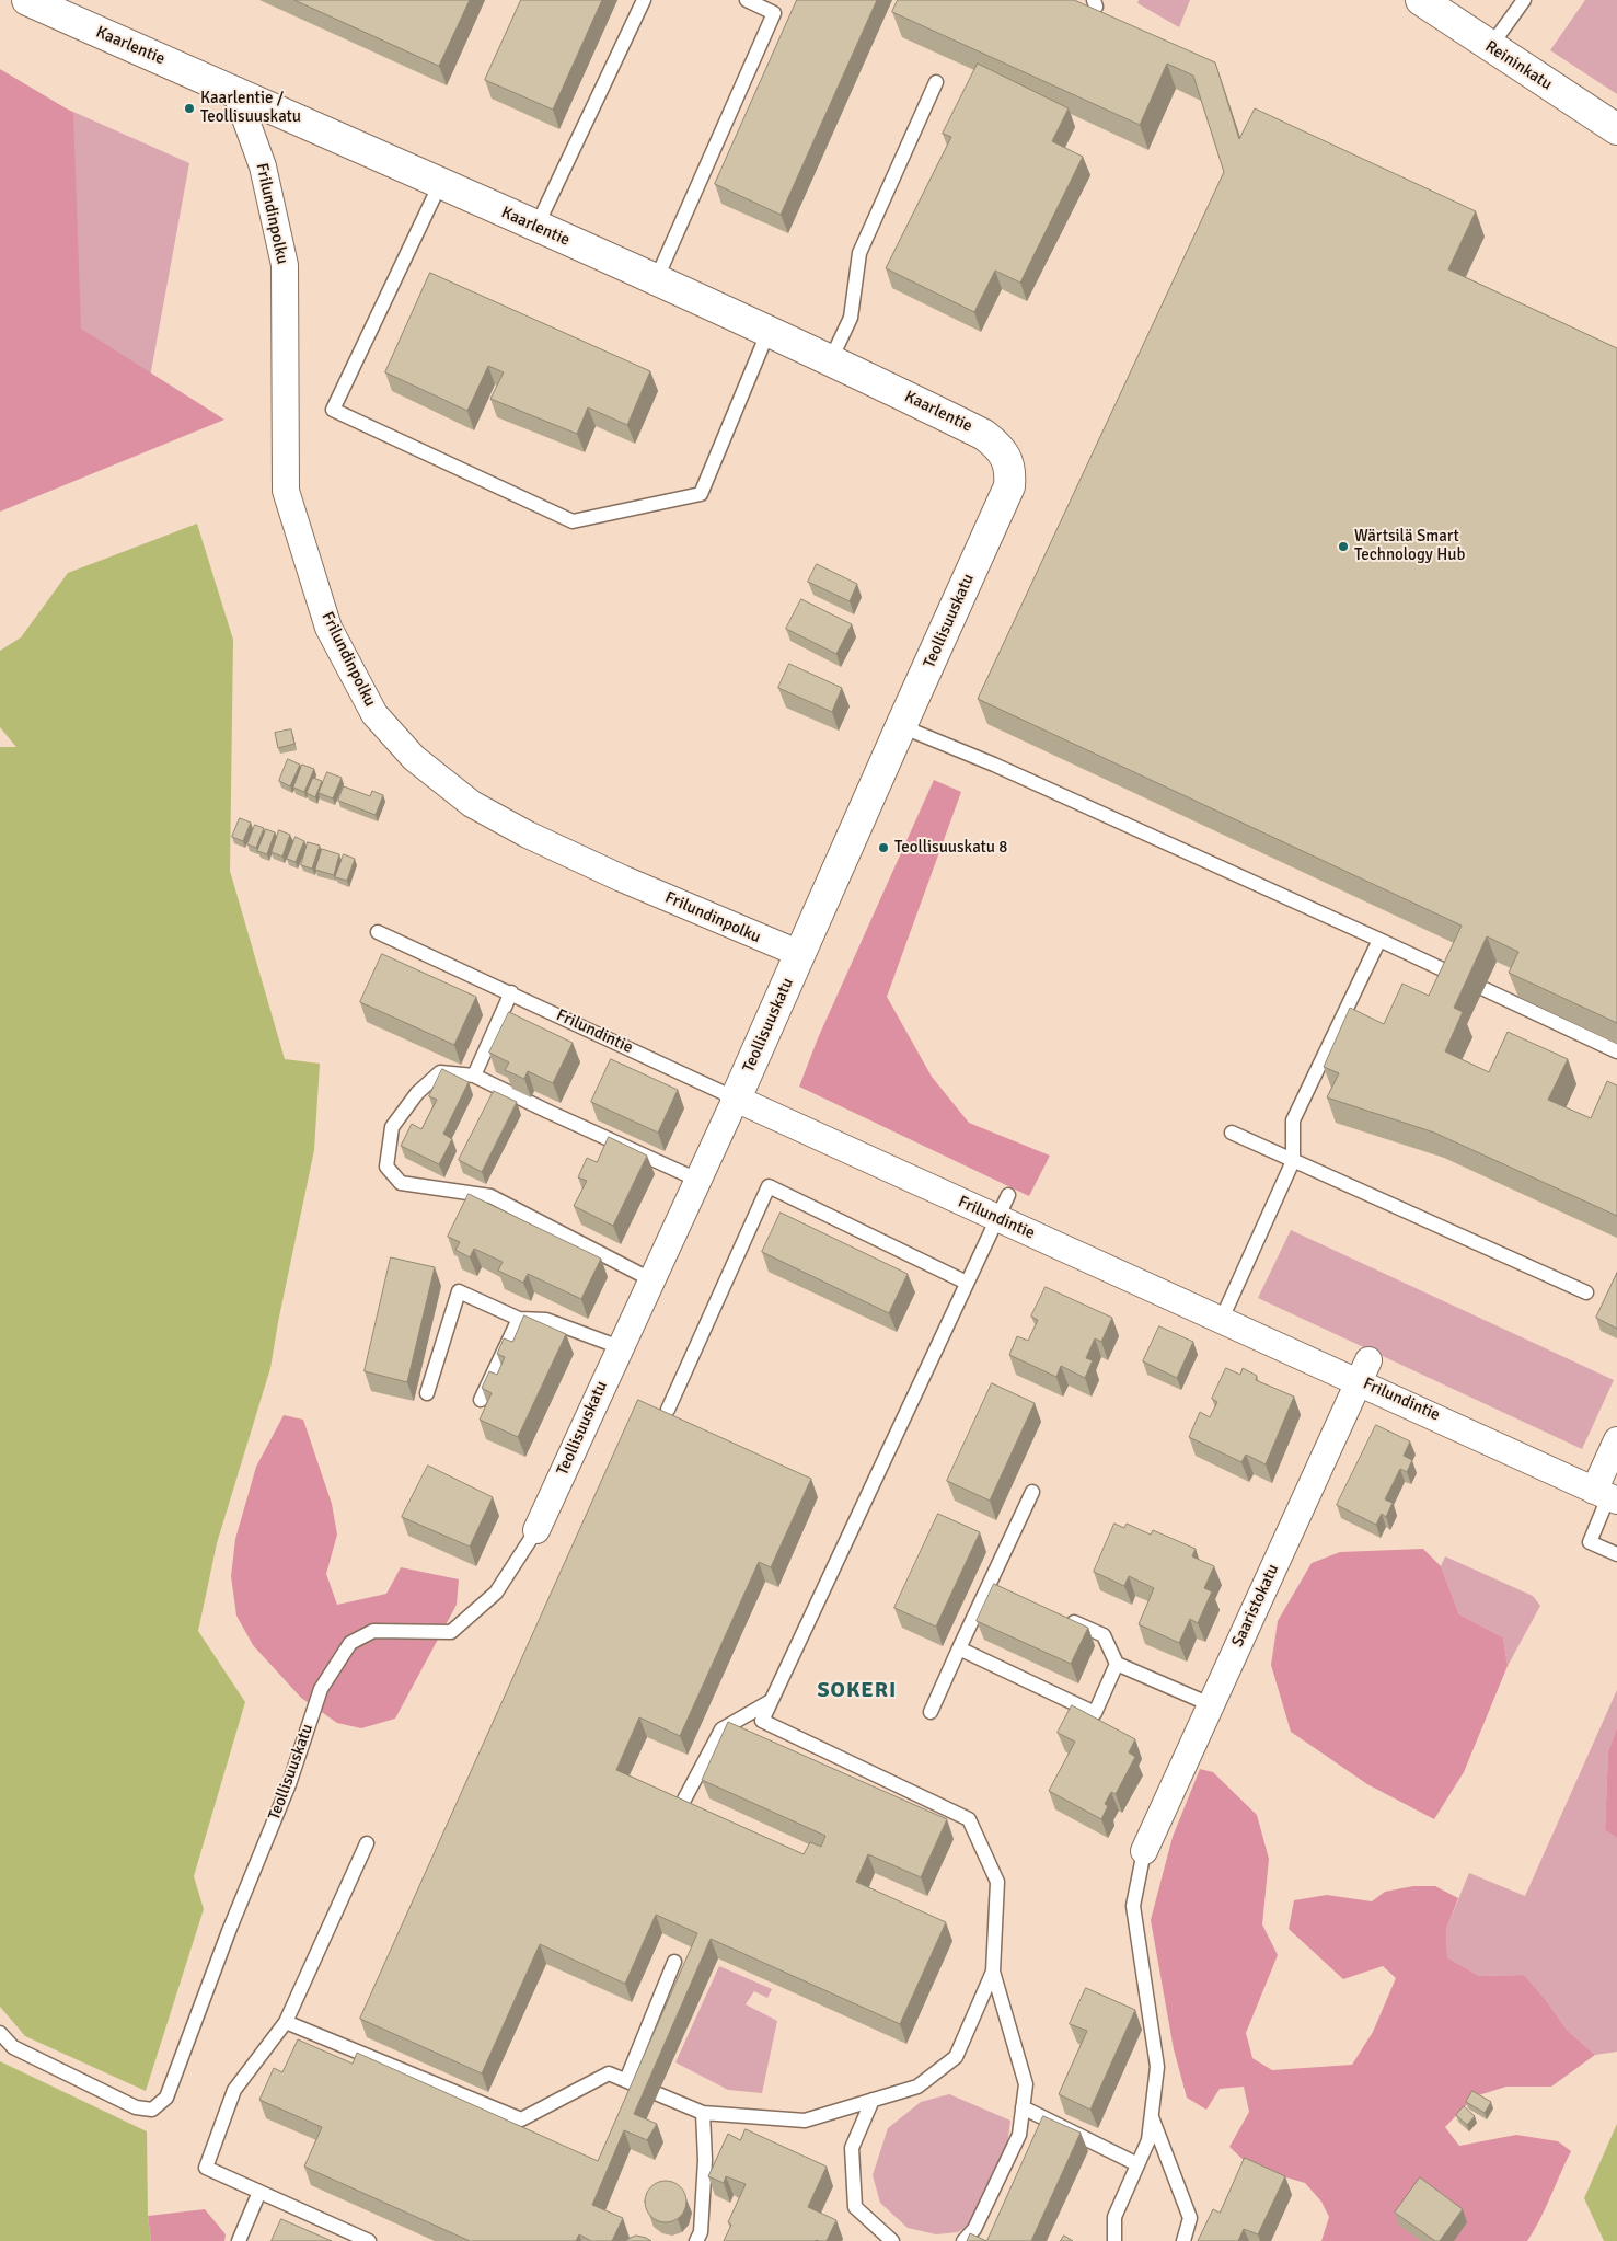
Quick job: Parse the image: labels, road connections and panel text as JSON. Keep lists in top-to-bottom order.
{
  "streets": {
    "street": [
      "Kaarlentie",
      "Reininkatu",
      "Frilundinpolku",
      "Teollisuuskatu",
      "Frilundintie",
      "Saaristokatu"
    ]
  },
  "crossings": [
    ["Kaarlentie", "Frilundinpolku"],
    ["Kaarlentie", "Teollisuuskatu"],
    ["Frilundinpolku", "Teollisuuskatu"],
    ["Teollisuuskatu", "Frilundintie"],
    ["Frilundintie", "Saaristokatu"]
  ],
  "districts": ["SOKERI"],
  "places": ["Kaarlentie / Teollisuuskatu", "Wärtsilä Smart Technology Hub", "Teollisuuskatu 8"]
}
